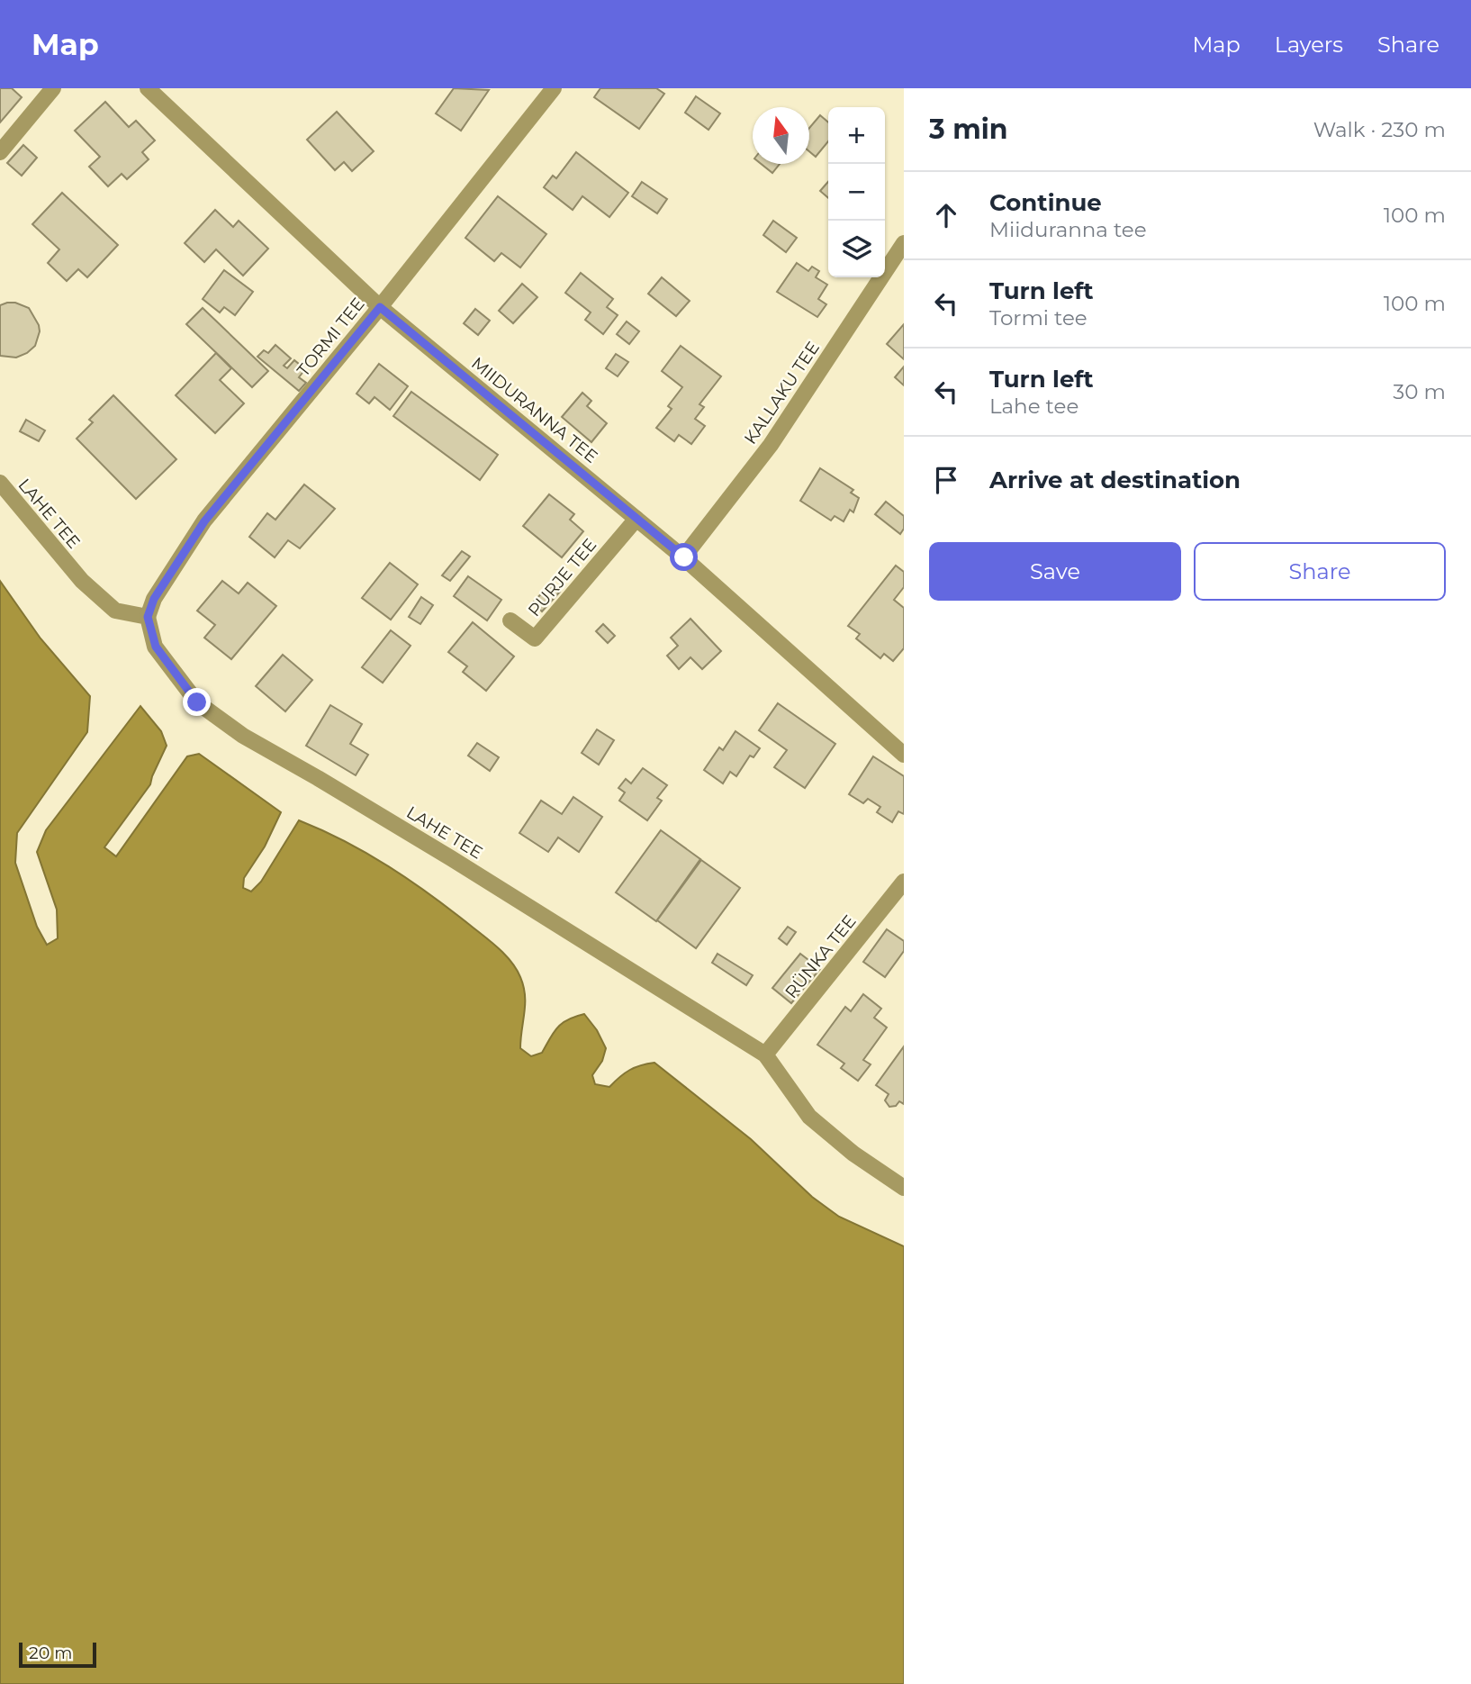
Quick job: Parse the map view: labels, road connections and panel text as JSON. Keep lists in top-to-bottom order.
{
  "streets": {
    "street": [
      "TORMI TEE",
      "KALLAKU TEE",
      "MIIDURANNA TEE",
      "LAHE TEE",
      "PURJE TEE",
      "RÜNKA TEE"
    ]
  },
  "crossings": [
    ["TORMI TEE", "MIIDURANNA TEE"],
    ["TORMI TEE", "LAHE TEE"],
    ["KALLAKU TEE", "MIIDURANNA TEE"],
    ["MIIDURANNA TEE", "PURJE TEE"],
    ["LAHE TEE", "RÜNKA TEE"]
  ],
  "scale_bar": "20 m",
  "north": "top",
  "page": {
    "header": "Map",
    "nav": ["Map", "Layers", "Share"],
    "heading": ["3 min", "Walk · 230 m"],
    "map_buttons": ["+", "−"],
    "list": [
      ["Continue", "Miiduranna tee", "100 m"],
      ["Turn left", "Tormi tee", "100 m"],
      ["Turn left", "Lahe tee", "30 m"],
      "Arrive at destination"
    ],
    "buttons": ["Save", "Share"],
    "scale": "20 m"
  }
}
